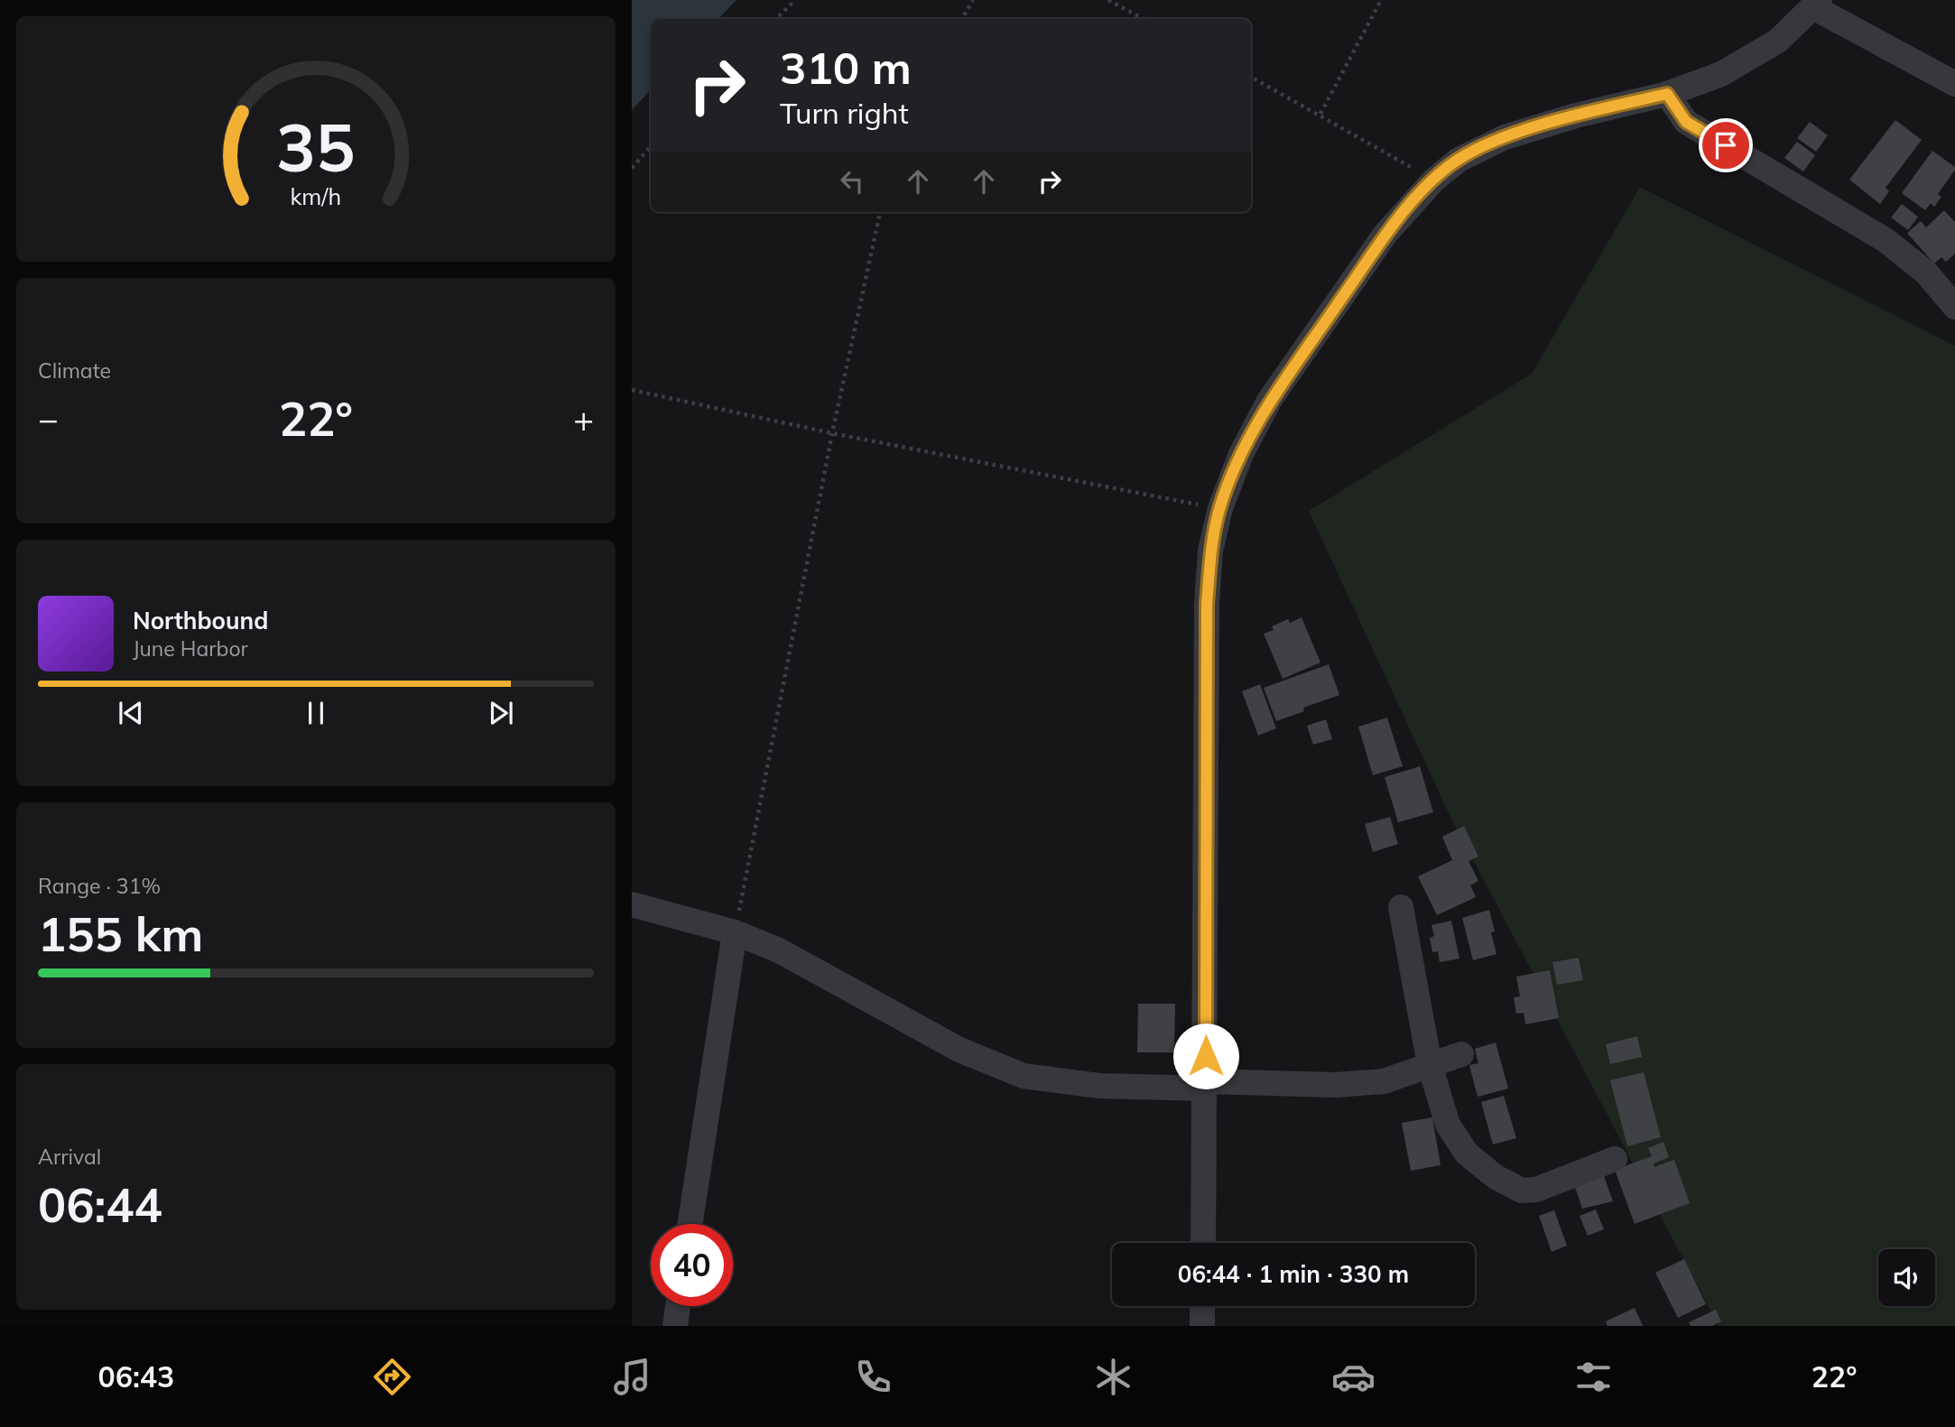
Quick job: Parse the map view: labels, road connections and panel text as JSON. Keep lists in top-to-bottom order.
{
  "page": {
    "turn": ["310 m", "Turn right"],
    "tile": [
      "Climate",
      ["Range · 31%", "155 km"],
      ["Arrival", "06:44"]
    ],
    "heat": ["−", "22°", "+"],
    "song": ["Northbound", "June Harbor"],
    "limit": "40",
    "trip": "06:44 · 1 min · 330 m",
    "tabs": ["06:43", "22°"],
    "gauge": ["35", "km/h"]
  }
}
